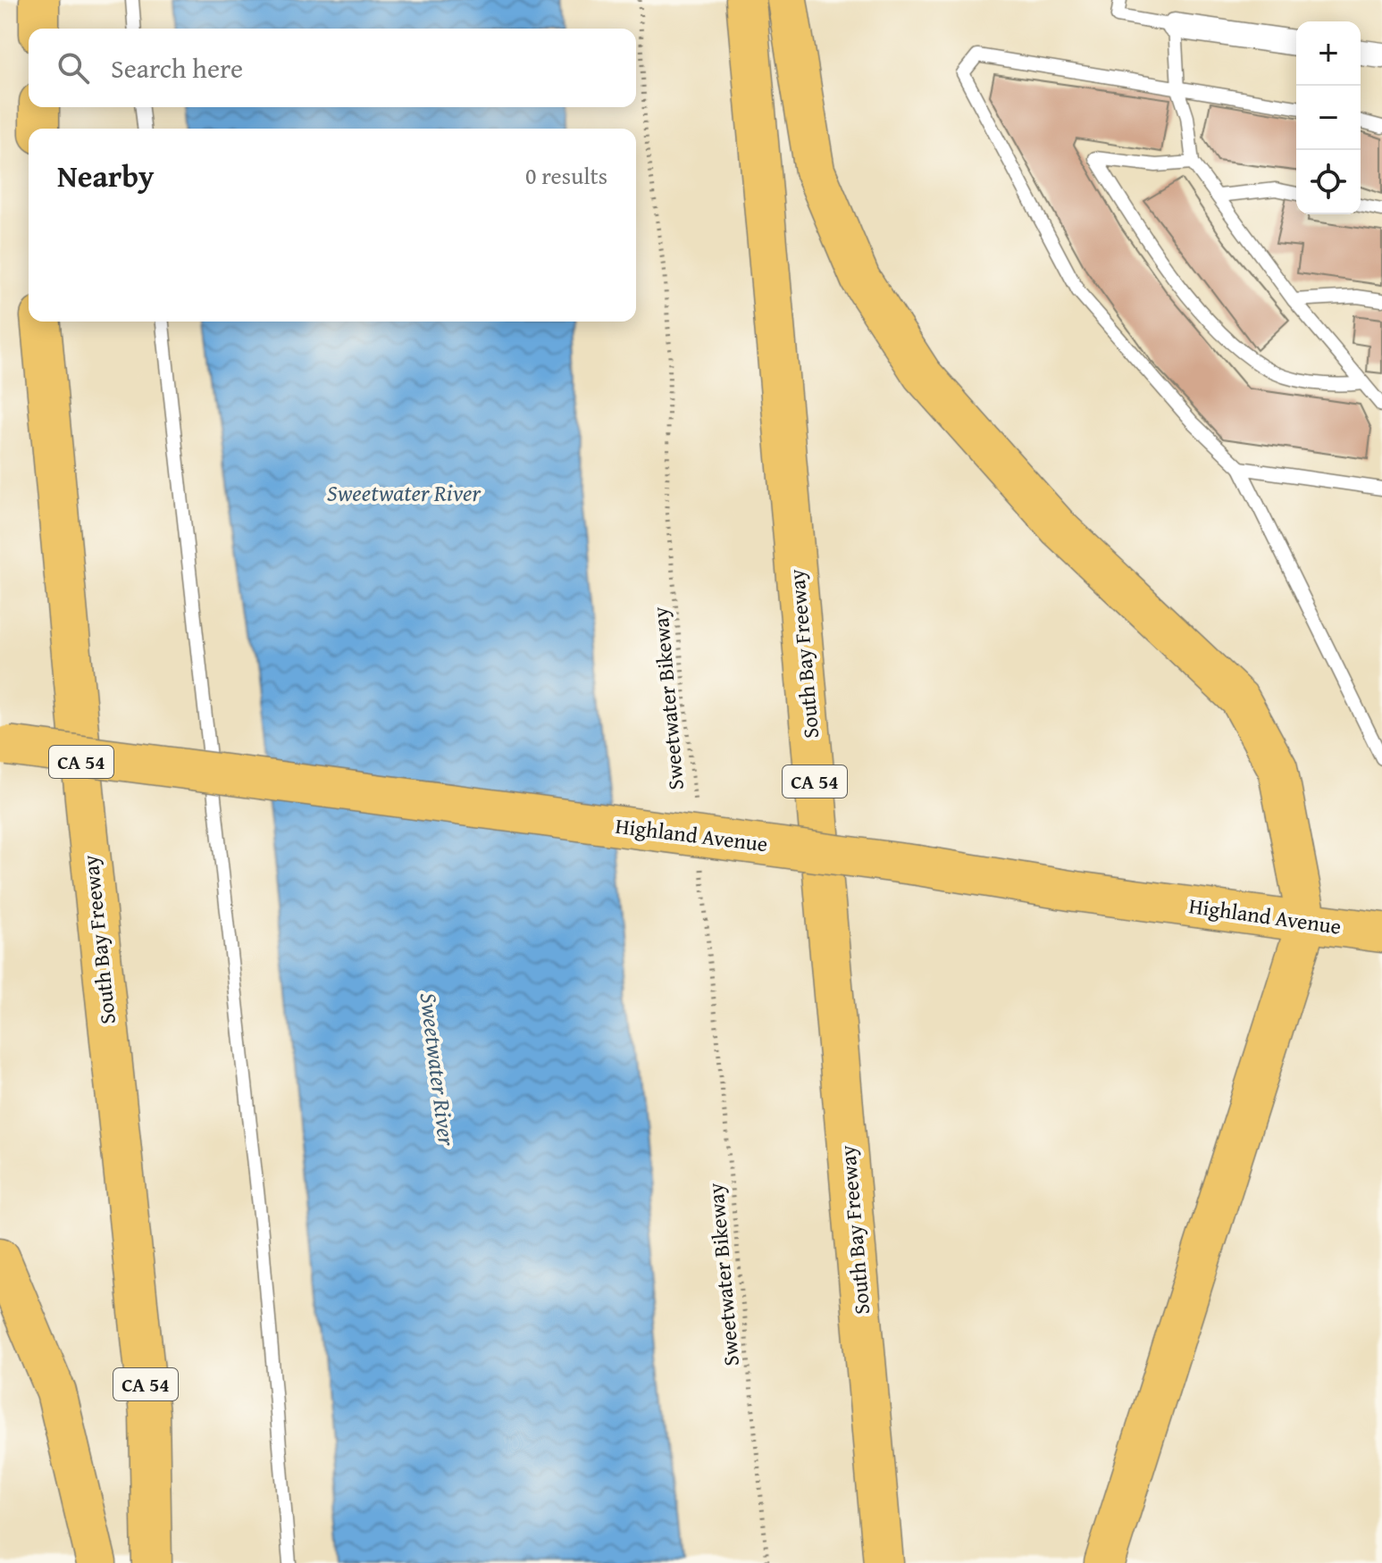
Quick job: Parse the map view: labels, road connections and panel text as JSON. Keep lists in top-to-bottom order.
{
  "streets": {
    "main road": ["South Bay Freeway", "CA 54", "Highland Avenue"],
    "path": ["Sweetwater Bikeway"]
  },
  "water": ["Sweetwater River"],
  "page": {
    "map_buttons": ["+", "−"],
    "search": "Search here",
    "heading": ["Nearby", "0 results"]
  }
}
